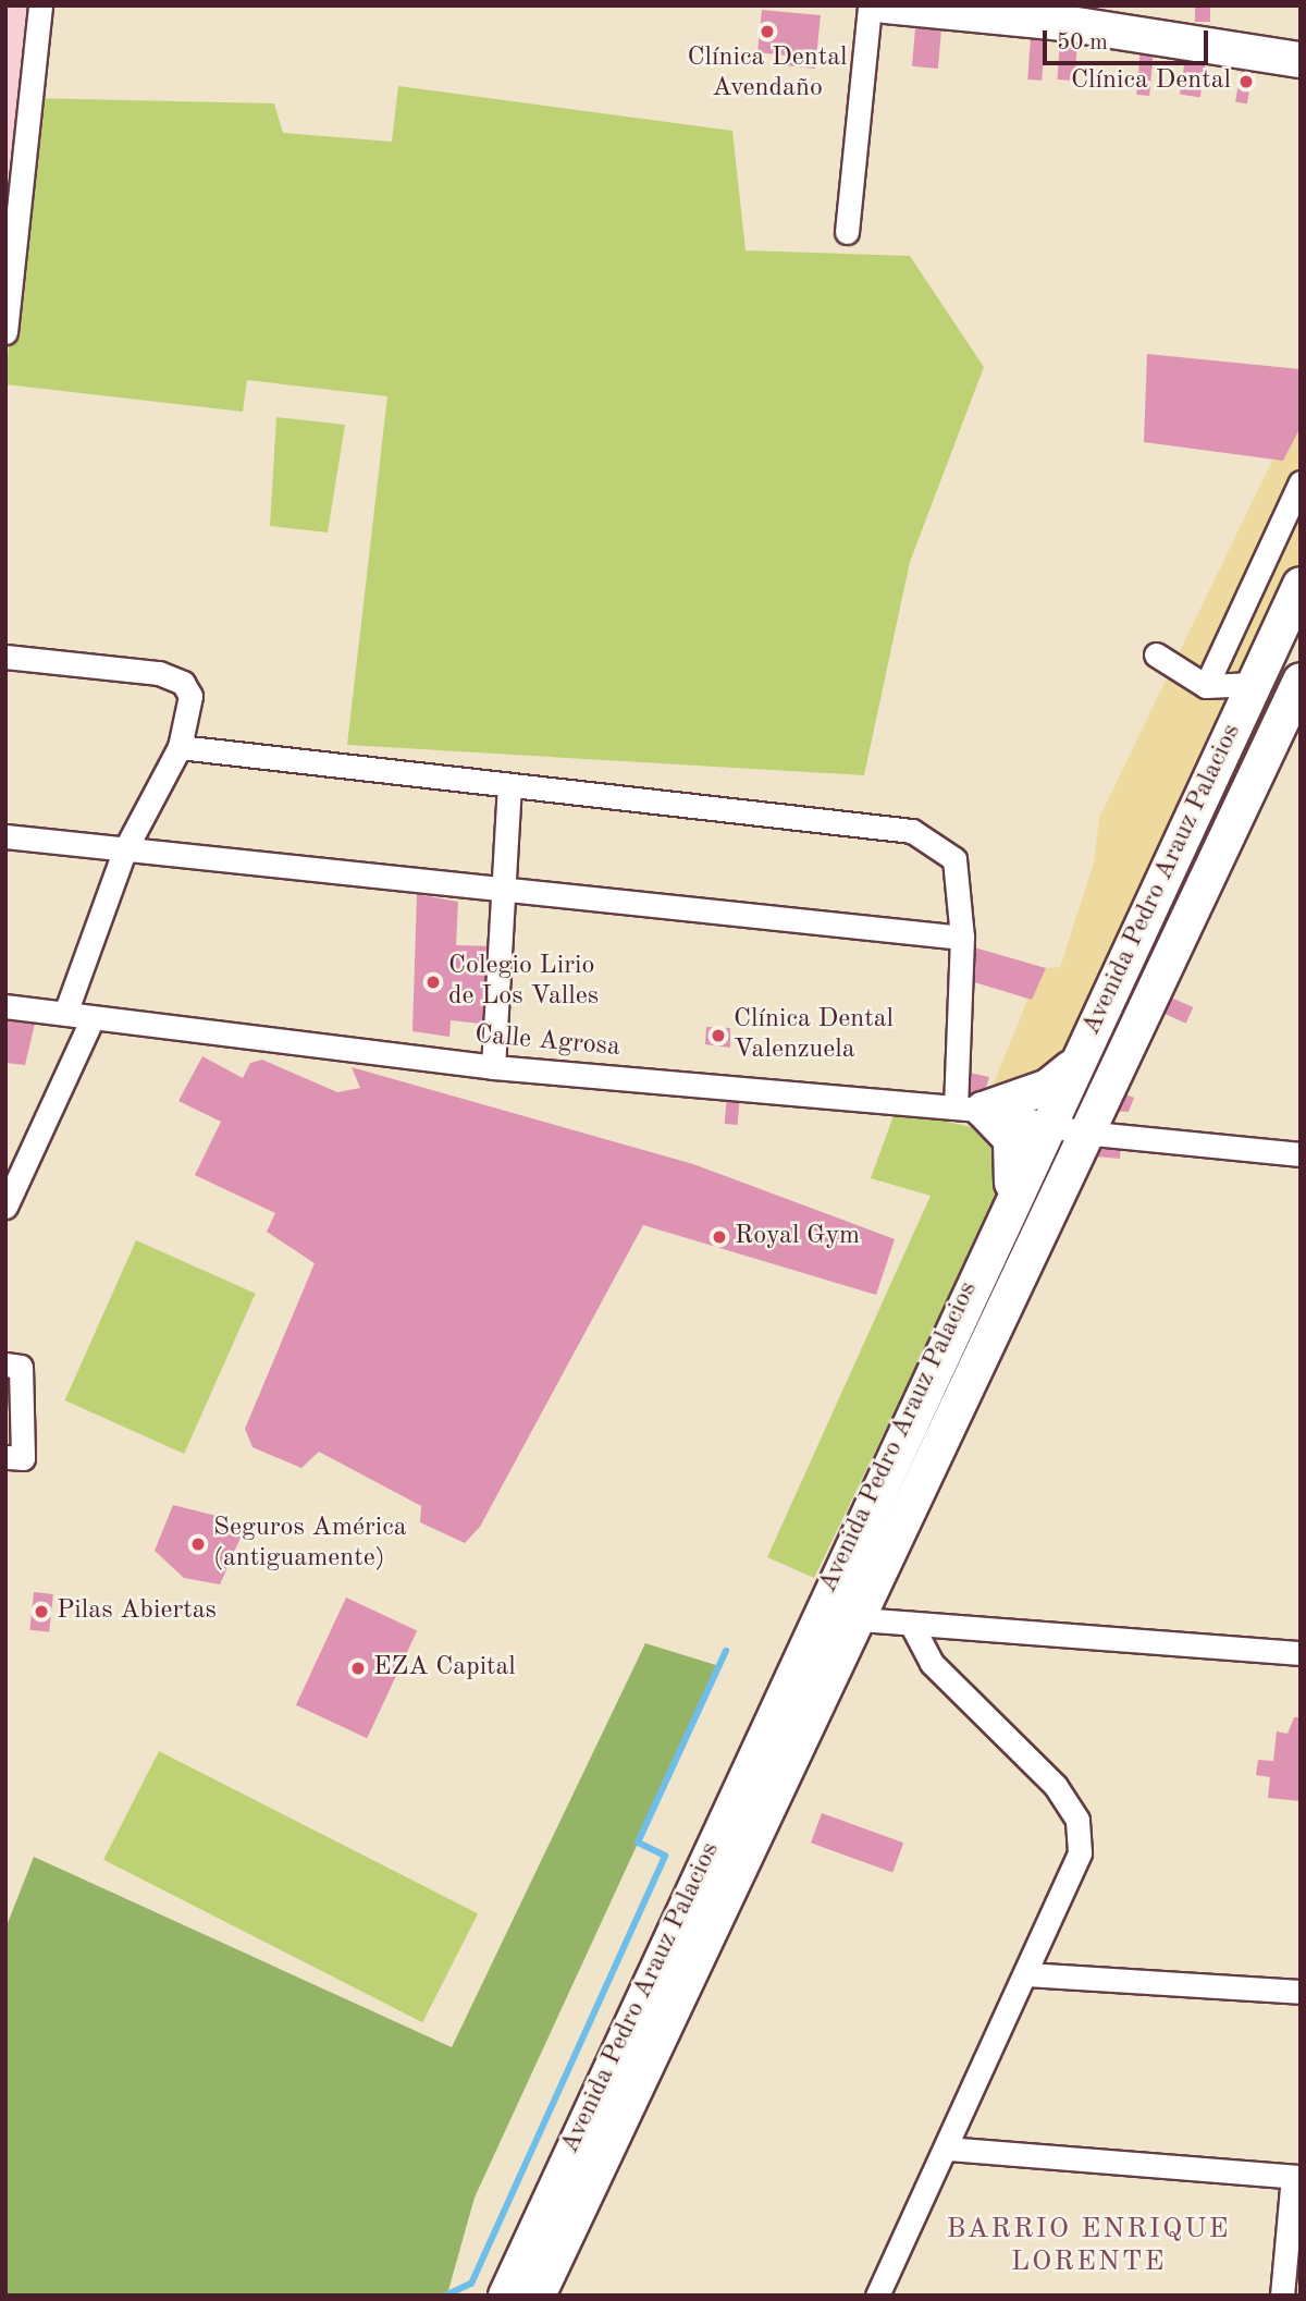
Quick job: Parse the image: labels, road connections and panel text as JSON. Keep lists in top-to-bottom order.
{
  "streets": {
    "street": ["Avenida Pedro Arauz Palacios", "Calle Agrosa"]
  },
  "crossings": [
    ["Avenida Pedro Arauz Palacios", "Calle Agrosa"]
  ],
  "districts": ["BARRIO ENRIQUE LORENTE"],
  "places": [
    "Clínica Dental Avendaño",
    "Clínica Dental",
    "Colegio Lirio de Los Valles",
    "Clínica Dental Valenzuela",
    "Royal Gym",
    "Seguros América (antiguamente)",
    "Pilas Abiertas",
    "EZA Capital"
  ],
  "scale_bar": "50 m"
}
